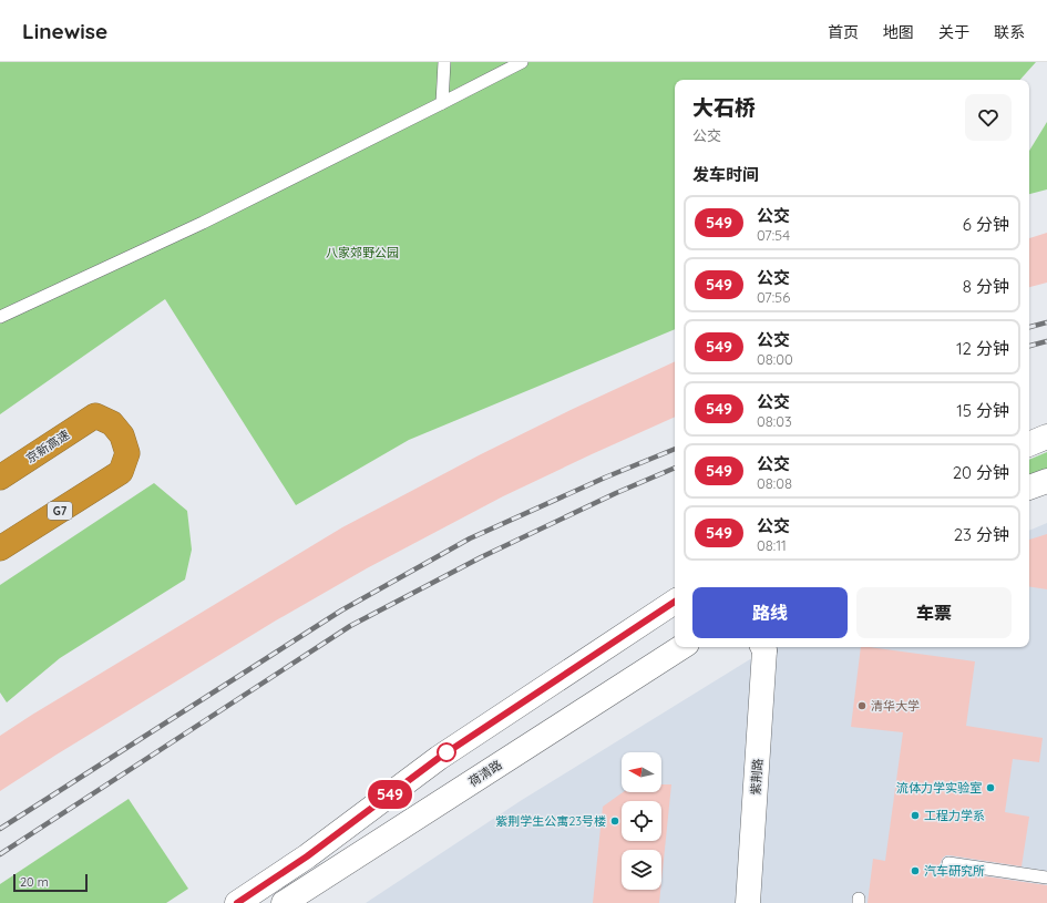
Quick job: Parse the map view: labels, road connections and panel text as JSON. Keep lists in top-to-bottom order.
{
  "streets": {
    "highway": ["京新高速", "G7"],
    "main road": ["荷清路", "紫荆路"]
  },
  "parks": ["八家郊野公园"],
  "places": [
    "清华大学",
    "流体力学实验室",
    "工程力学系",
    "紫荆学生公寓23号楼",
    "汽车研究所"
  ],
  "lines": ["bus line 549"],
  "scale_bar": "20 m",
  "north": "left",
  "page": {
    "header": "Linewise",
    "nav": [
      "首页",
      "地图",
      "关于",
      "联系"
    ],
    "on_map": "549",
    "heading": [
      ["大石桥", "公交"],
      "发车时间"
    ],
    "list": [
      {
        "mark": "549",
        "name": "公交",
        "note": "07:54",
        "value": "6 分钟"
      },
      {
        "mark": "549",
        "name": "公交",
        "note": "07:56",
        "value": "8 分钟"
      },
      {
        "mark": "549",
        "name": "公交",
        "note": "08:00",
        "value": "12 分钟"
      },
      {
        "mark": "549",
        "name": "公交",
        "note": "08:03",
        "value": "15 分钟"
      },
      {
        "mark": "549",
        "name": "公交",
        "note": "08:08",
        "value": "20 分钟"
      },
      {
        "mark": "549",
        "name": "公交",
        "note": "08:11",
        "value": "23 分钟"
      }
    ],
    "buttons": ["路线", "车票"],
    "scale": "20 m"
  }
}
